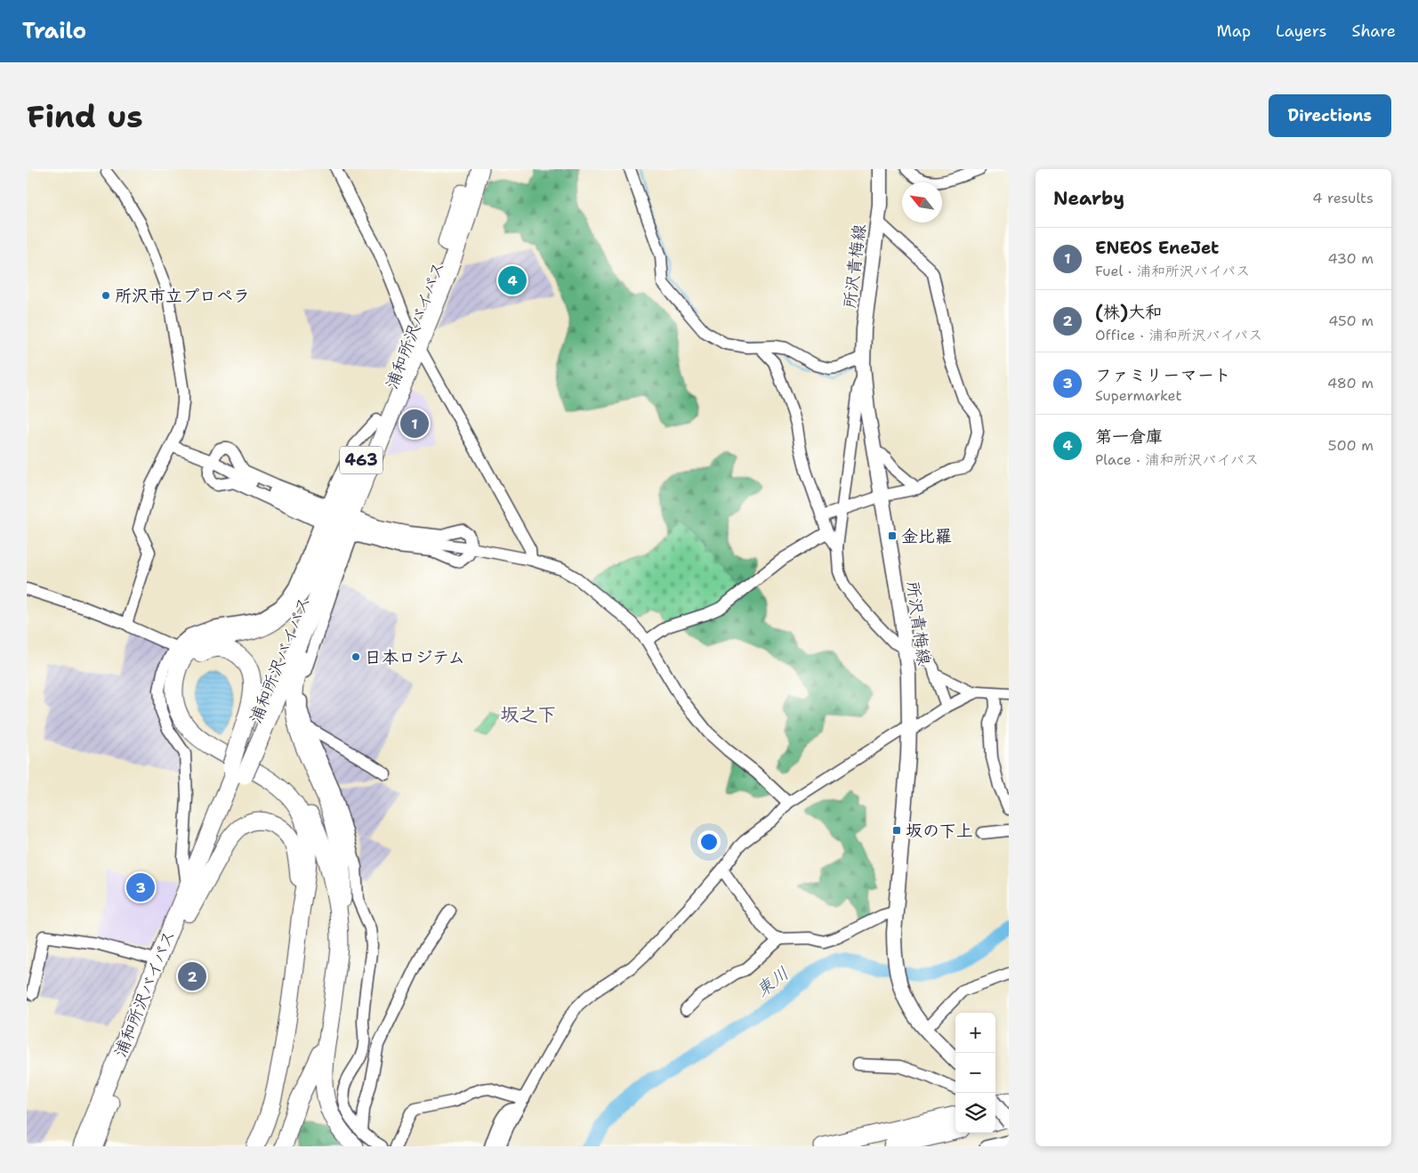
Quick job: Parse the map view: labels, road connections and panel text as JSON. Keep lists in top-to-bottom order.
{
  "streets": {
    "highway": ["浦和所沢バイパス", "463"],
    "main road": ["所沢青梅線"]
  },
  "districts": ["坂之下"],
  "water": ["東川"],
  "places": {
    "other": ["所沢市立プロペラ", "日本ロジテム"],
    "transit": ["金比羅", "坂の下上"]
  },
  "north": "top left",
  "page": {
    "header": "Trailo",
    "nav": ["Map", "Layers", "Share"],
    "buttons": "Directions",
    "title": "Find us",
    "heading": ["Nearby", "4 results"],
    "list": [
      {
        "mark": "1",
        "name": "ENEOS EneJet",
        "note": "Fuel · 浦和所沢バイパス",
        "value": "430 m"
      },
      {
        "mark": "2",
        "name": "(株)大和",
        "note": "Office · 浦和所沢バイパス",
        "value": "450 m"
      },
      {
        "mark": "3",
        "name": "ファミリーマート",
        "note": "Supermarket",
        "value": "480 m"
      },
      {
        "mark": "4",
        "name": "第一倉庫",
        "note": "Place · 浦和所沢バイパス",
        "value": "500 m"
      }
    ],
    "pins": [
      "4",
      "1",
      "3",
      "2"
    ],
    "map_buttons": ["+", "−"]
  }
}
